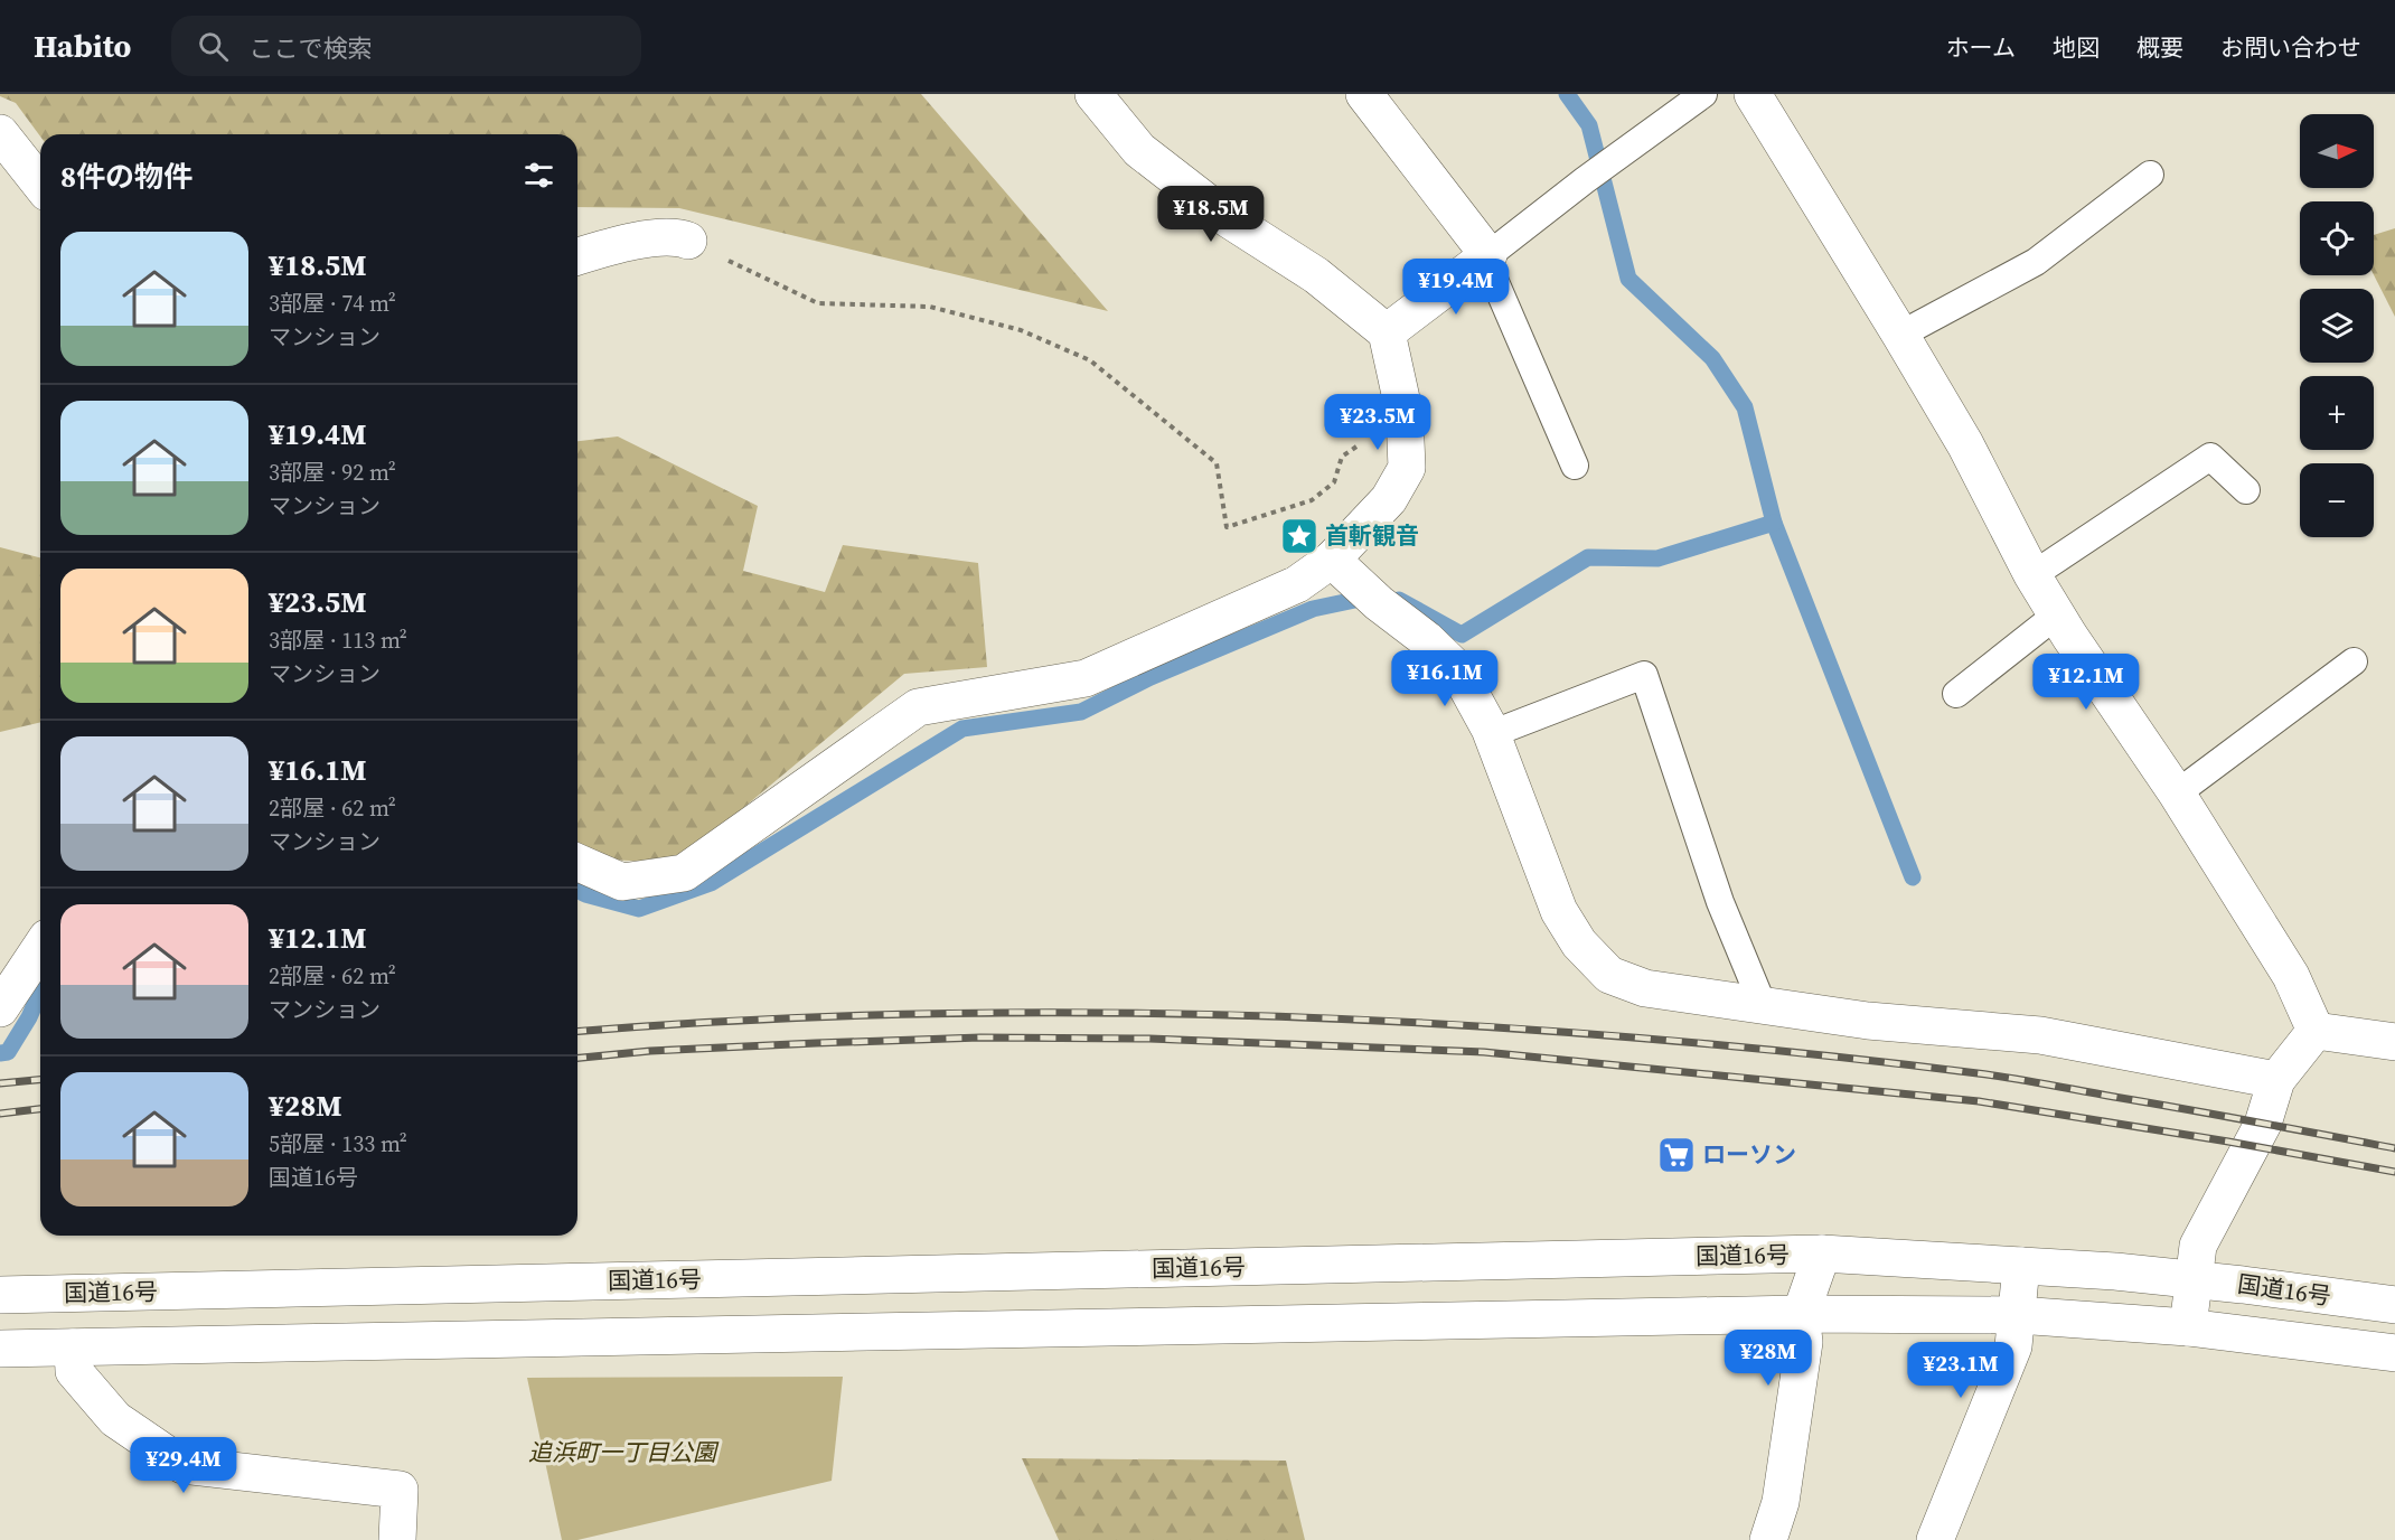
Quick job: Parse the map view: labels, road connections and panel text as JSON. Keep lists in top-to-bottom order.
{
  "streets": {
    "main road": ["国道16号"]
  },
  "parks": ["追浜町一丁目公園"],
  "places": {
    "place": ["首斬観音"],
    "supermarket": ["ローソン"]
  },
  "north": "right",
  "page": {
    "header": "Habito",
    "search": "ここで検索",
    "nav": [
      "ホーム",
      "地図",
      "概要",
      "お問い合わせ"
    ],
    "map_buttons": ["+", "−"],
    "heading": "8件の物件",
    "price": [
      "¥18.5M",
      "¥19.4M",
      "¥23.5M",
      "¥16.1M",
      "¥12.1M",
      "¥28M",
      "¥23.1M",
      "¥29.4M"
    ],
    "list": [
      {
        "name": "¥18.5M",
        "note": "3部屋 · 74 m² · マンション"
      },
      {
        "name": "¥19.4M",
        "note": "3部屋 · 92 m² · マンション"
      },
      {
        "name": "¥23.5M",
        "note": "3部屋 · 113 m² · マンション"
      },
      {
        "name": "¥16.1M",
        "note": "2部屋 · 62 m² · マンション"
      },
      {
        "name": "¥12.1M",
        "note": "2部屋 · 62 m² · マンション"
      },
      {
        "name": "¥28M",
        "note": "5部屋 · 133 m² · 国道16号"
      }
    ]
  }
}
